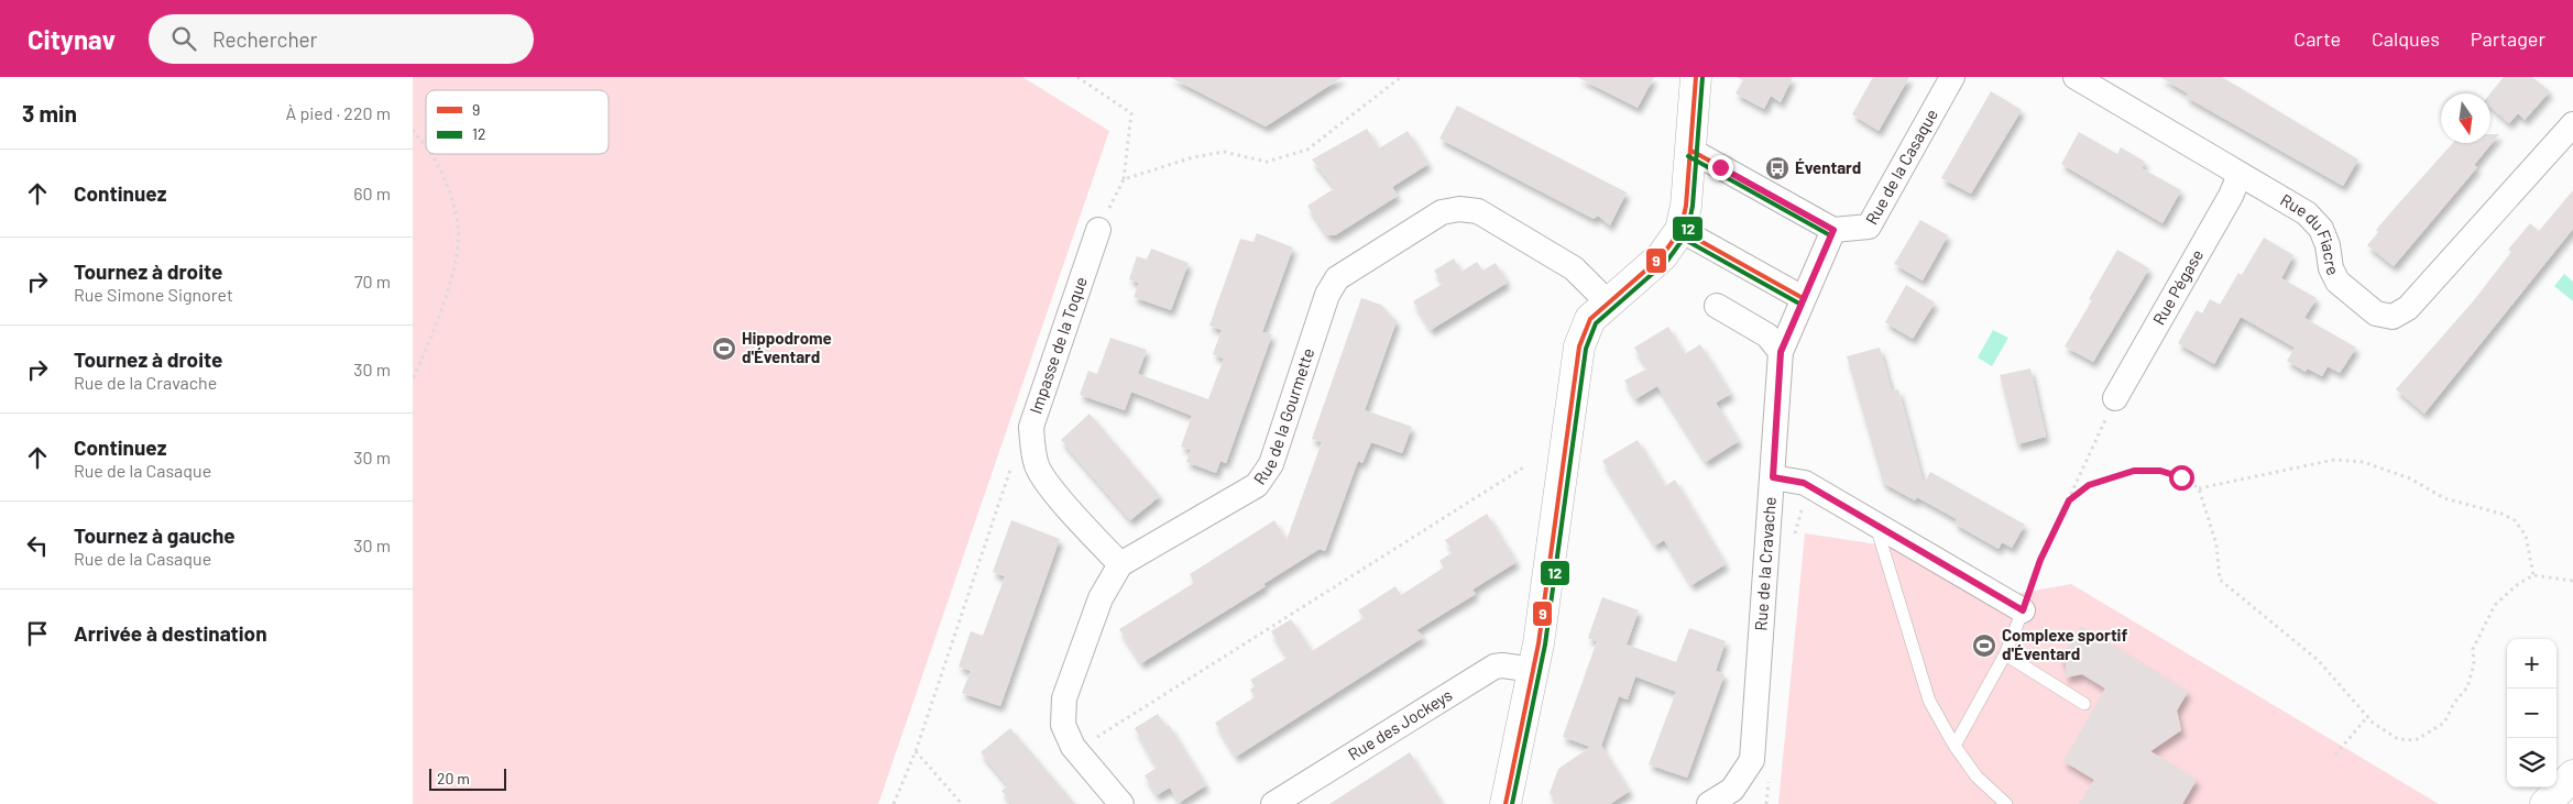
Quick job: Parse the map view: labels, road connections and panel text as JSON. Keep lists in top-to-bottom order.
{
  "streets": {
    "street": [
      "Rue de la Casaque",
      "Rue du Fiacre",
      "Rue Pégase",
      "Impasse de la Toque",
      "Rue de la Gourmette",
      "Rue de la Cravache",
      "Rue des Jockeys"
    ]
  },
  "crossings": [
    ["Rue du Fiacre", "Rue Pégase"],
    ["Impasse de la Toque", "Rue de la Gourmette"]
  ],
  "places": {
    "bus stop": ["Éventard"],
    "sports": ["Hippodrome d'Éventard", "Complexe sportif d'Éventard"]
  },
  "lines": ["transit line 9", "transit line 12"],
  "legend": ["9", "12"],
  "scale_bar": "20 m",
  "north": "bottom",
  "page": {
    "header": "Citynav",
    "search": "Rechercher",
    "nav": ["Carte", "Calques", "Partager"],
    "heading": ["3 min", "À pied · 220 m"],
    "list": [
      ["Continuez", "60 m"],
      ["Tournez à droite", "Rue Simone Signoret", "70 m"],
      ["Tournez à droite", "Rue de la Cravache", "30 m"],
      ["Continuez", "Rue de la Casaque", "30 m"],
      ["Tournez à gauche", "Rue de la Casaque", "30 m"],
      "Arrivée à destination"
    ],
    "map_buttons": ["+", "−"],
    "scale": "20 m"
  }
}
